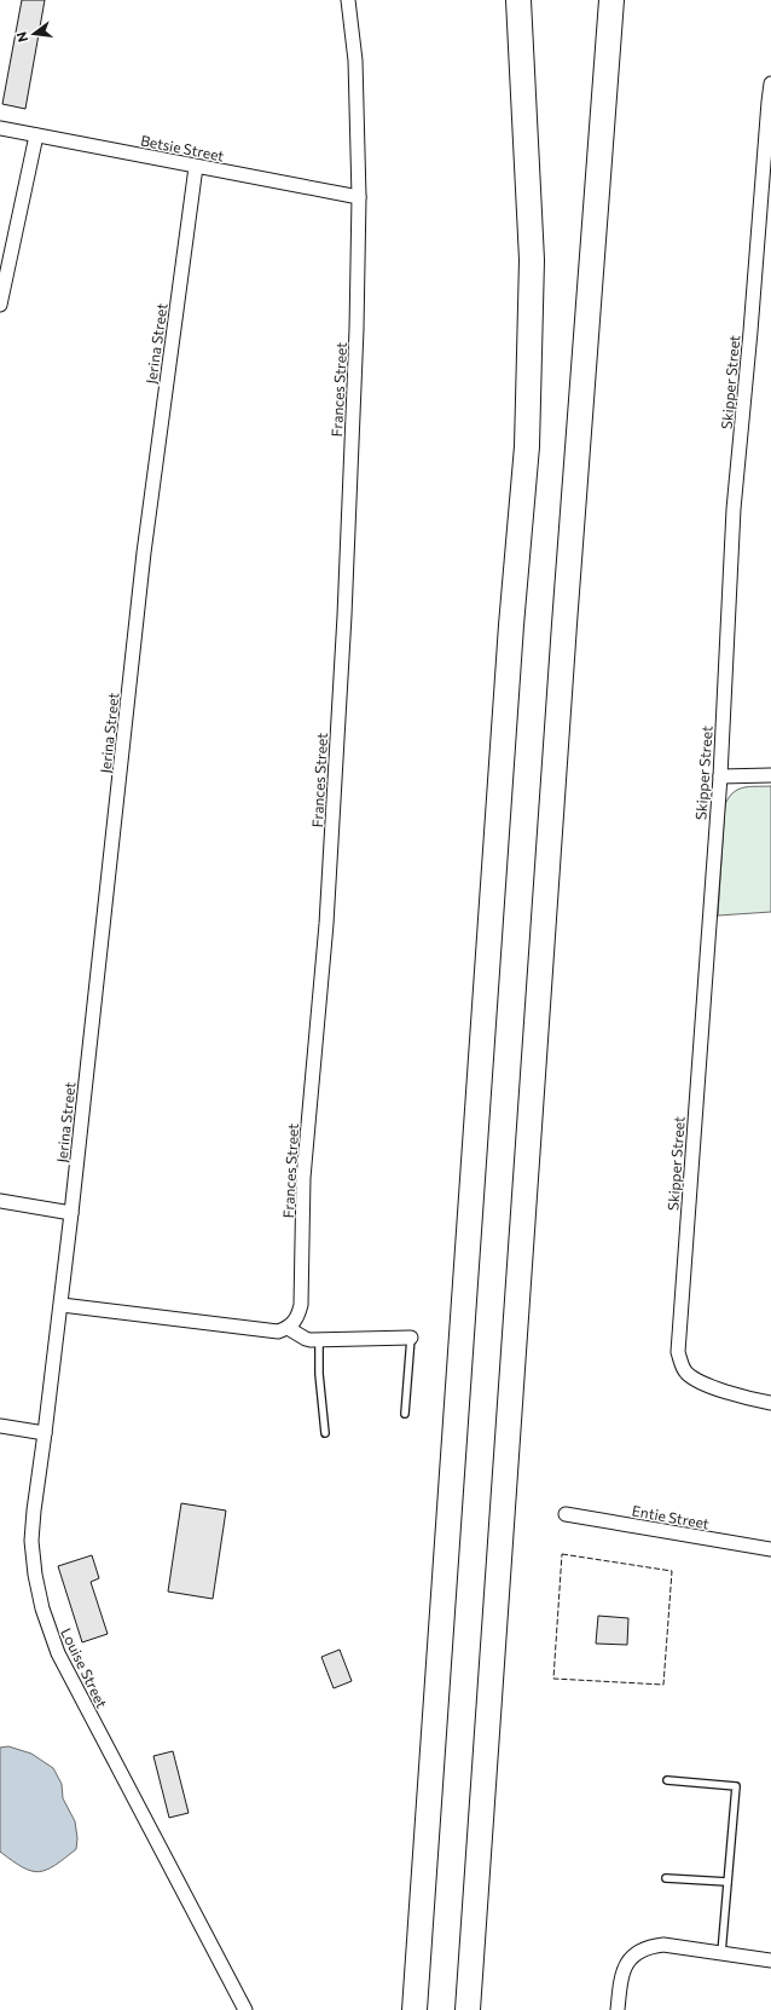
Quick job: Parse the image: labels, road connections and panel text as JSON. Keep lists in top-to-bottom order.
{
  "streets": {
    "street": [
      "Betsie Street",
      "Jerina Street",
      "Skipper Street",
      "Frances Street",
      "Entie Street",
      "Louise Street"
    ]
  },
  "crossings": [
    ["Betsie Street", "Jerina Street"],
    ["Betsie Street", "Frances Street"],
    ["Jerina Street", "Louise Street"]
  ],
  "north": "left"
}
